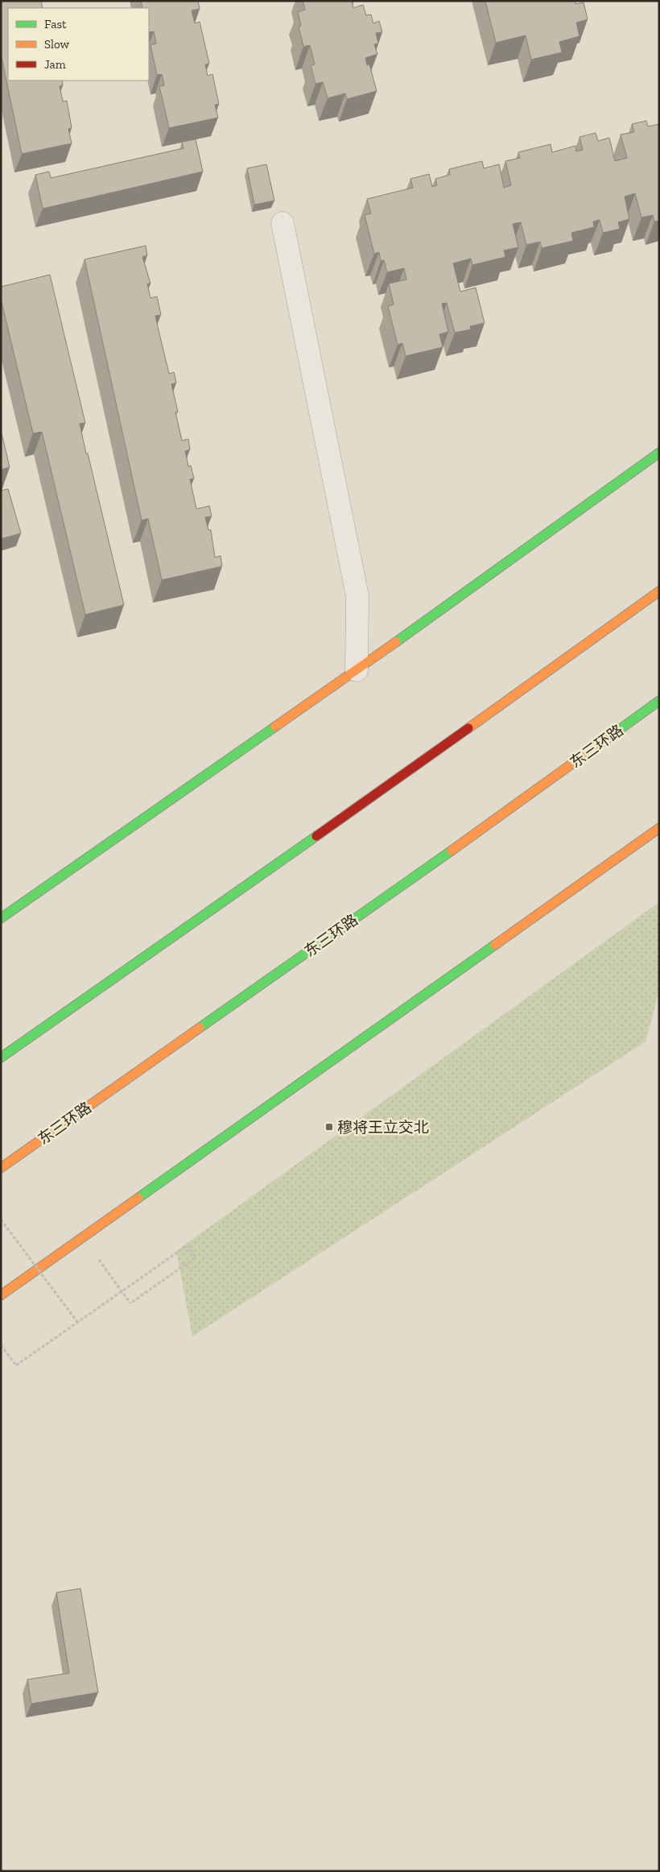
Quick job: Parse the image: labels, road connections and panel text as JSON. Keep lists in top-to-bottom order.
{
  "streets": {
    "main road": ["东三环路"]
  },
  "places": {
    "transit": ["穆将王立交北"]
  },
  "legend": ["Fast", "Slow", "Jam"]
}
